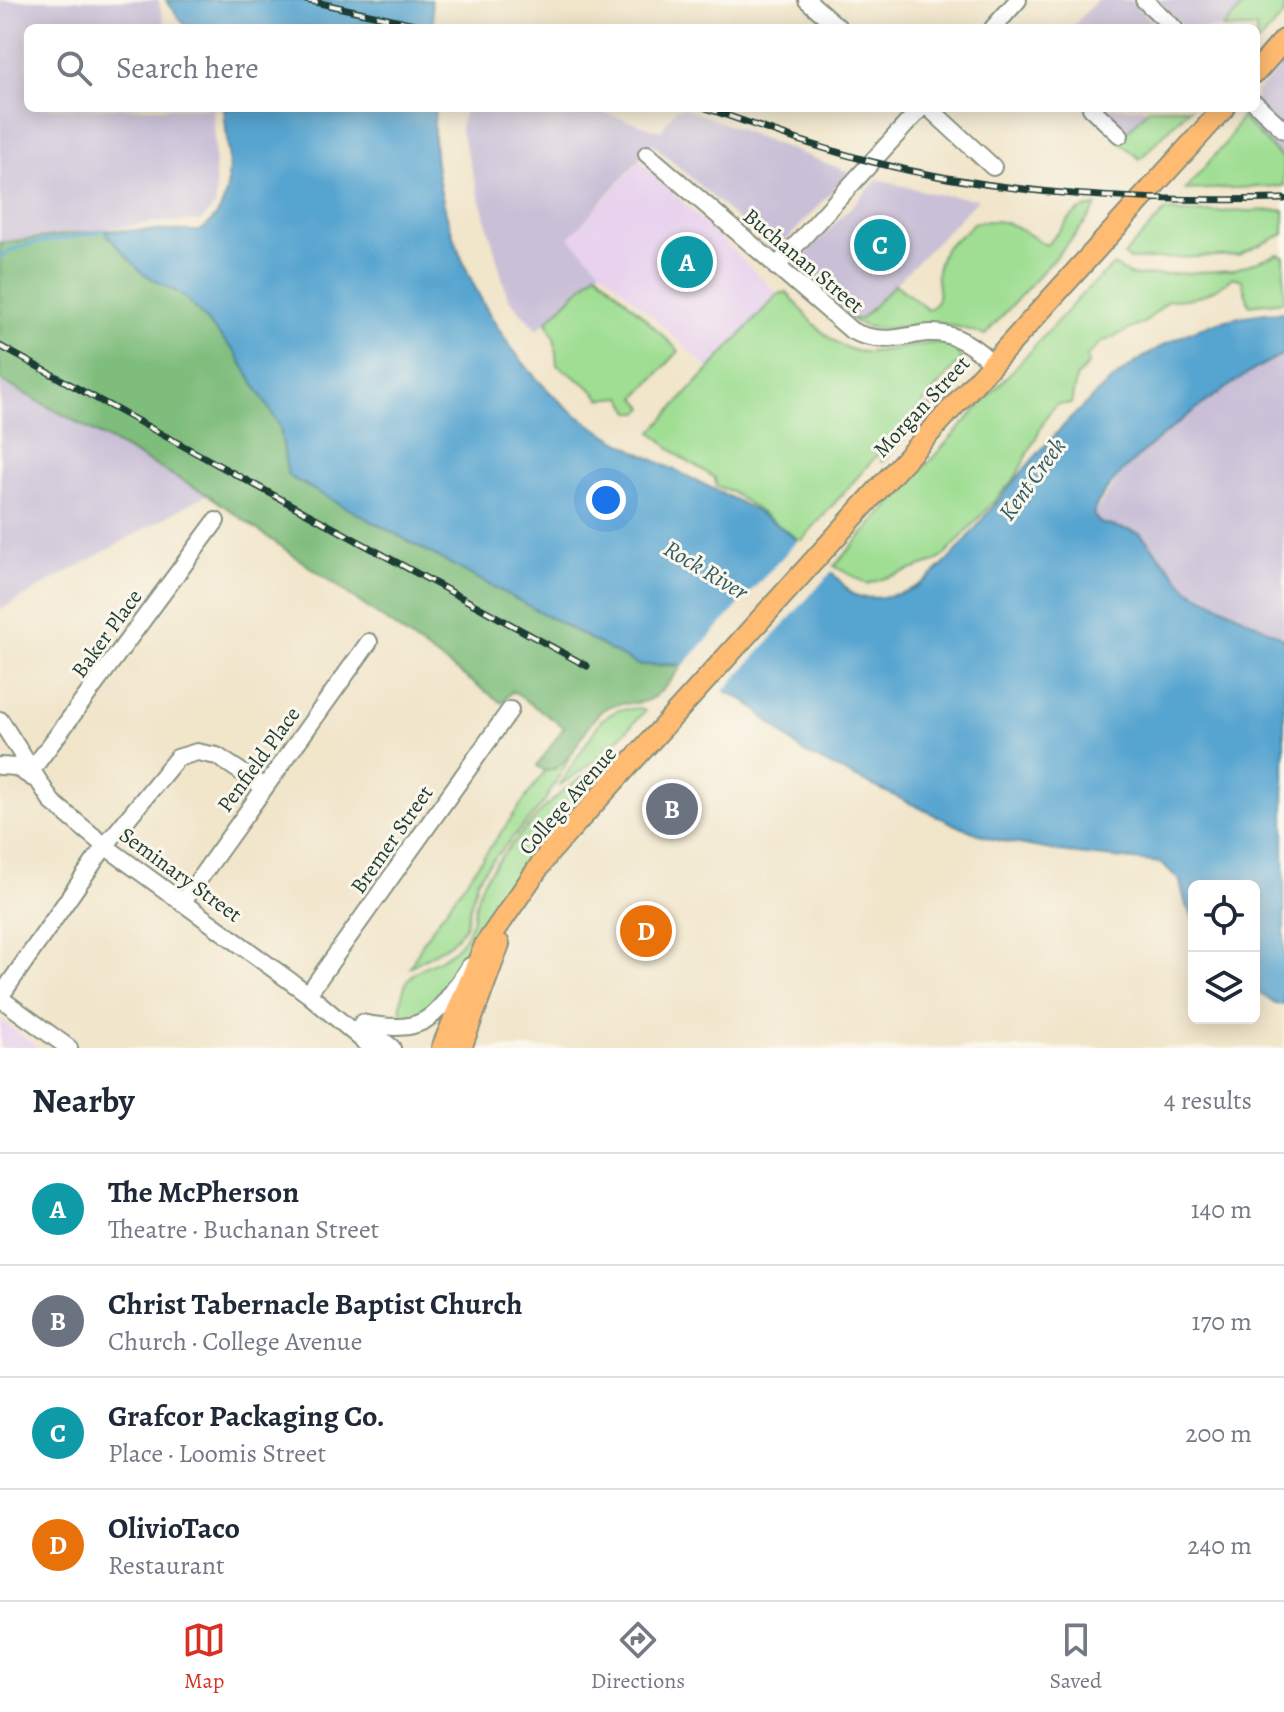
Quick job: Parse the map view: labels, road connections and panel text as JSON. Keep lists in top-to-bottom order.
{
  "streets": {
    "main road": ["Morgan Street", "College Avenue"],
    "street": [
      "Buchanan Street",
      "Baker Place",
      "Penfield Place",
      "Bremer Street",
      "Seminary Street"
    ]
  },
  "crossings": [
    ["Buchanan Street", "Morgan Street"],
    ["Morgan Street", "College Avenue"],
    ["Baker Place", "Seminary Street"],
    ["Penfield Place", "Seminary Street"],
    ["Bremer Street", "Seminary Street"]
  ],
  "water": ["Kent Creek", "Rock River"],
  "page": {
    "search": "Search here",
    "pins": [
      "C",
      "A",
      "B",
      "D"
    ],
    "heading": ["Nearby", "4 results"],
    "list": [
      {
        "mark": "A",
        "name": "The McPherson",
        "note": "Theatre · Buchanan Street",
        "value": "140 m"
      },
      {
        "mark": "B",
        "name": "Christ Tabernacle Baptist Church",
        "note": "Church · College Avenue",
        "value": "170 m"
      },
      {
        "mark": "C",
        "name": "Grafcor Packaging Co.",
        "note": "Place · Loomis Street",
        "value": "200 m"
      },
      {
        "mark": "D",
        "name": "OlivioTaco",
        "note": "Restaurant",
        "value": "240 m"
      }
    ],
    "nav": ["Map", "Directions", "Saved"]
  }
}
